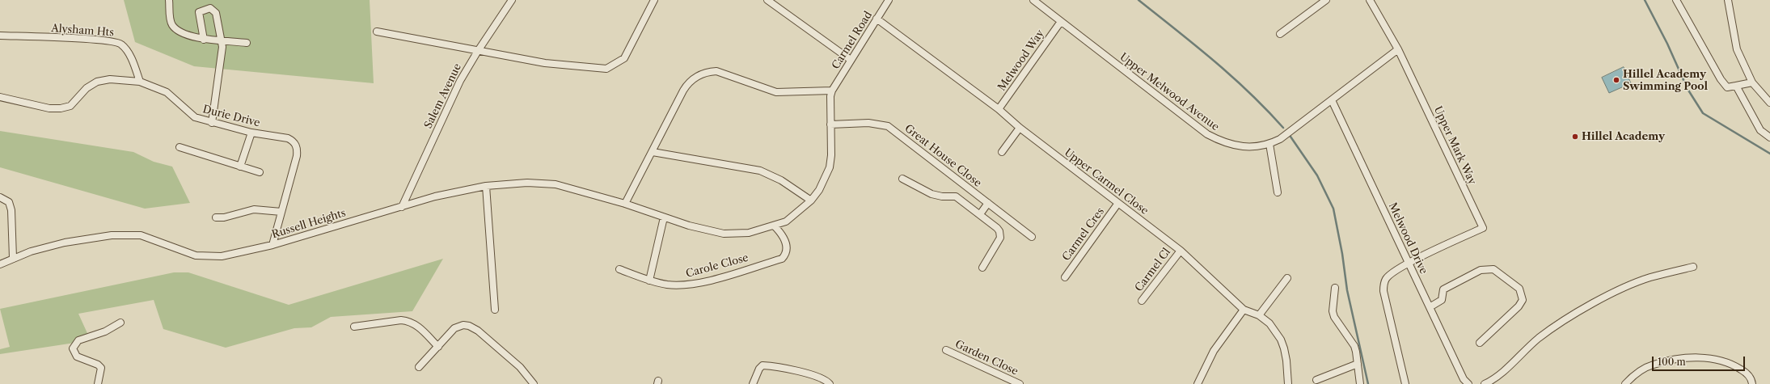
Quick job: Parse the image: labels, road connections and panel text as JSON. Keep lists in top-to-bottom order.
{
  "streets": {
    "street": [
      "Alysham Hts",
      "Carmel Road",
      "Melwood Way",
      "Upper Melwood Avenue",
      "Salem Avenue",
      "Durie Drive",
      "Upper Mark Way",
      "Great House Close",
      "Upper Carmel Close",
      "Russell Heights",
      "Carmel Cres",
      "Melwood Drive",
      "Carole Close",
      "Carmel Cl",
      "Garden Close"
    ]
  },
  "crossings": [
    ["Alysham Hts", "Durie Drive"],
    ["Carmel Road", "Upper Carmel Close"],
    ["Carmel Road", "Russell Heights"],
    ["Melwood Way", "Upper Melwood Avenue"],
    ["Melwood Way", "Upper Carmel Close"],
    ["Upper Melwood Avenue", "Upper Mark Way"],
    ["Upper Melwood Avenue", "Melwood Drive"],
    ["Salem Avenue", "Russell Heights"],
    ["Durie Drive", "Russell Heights"],
    ["Upper Mark Way", "Melwood Drive"],
    ["Great House Close", "Russell Heights"],
    ["Upper Carmel Close", "Carmel Cres"],
    ["Upper Carmel Close", "Carmel Cl"],
    ["Russell Heights", "Carole Close"]
  ],
  "places": ["Hillel Academy Swimming Pool", "Hillel Academy"],
  "scale_bar": "100 m"
}
